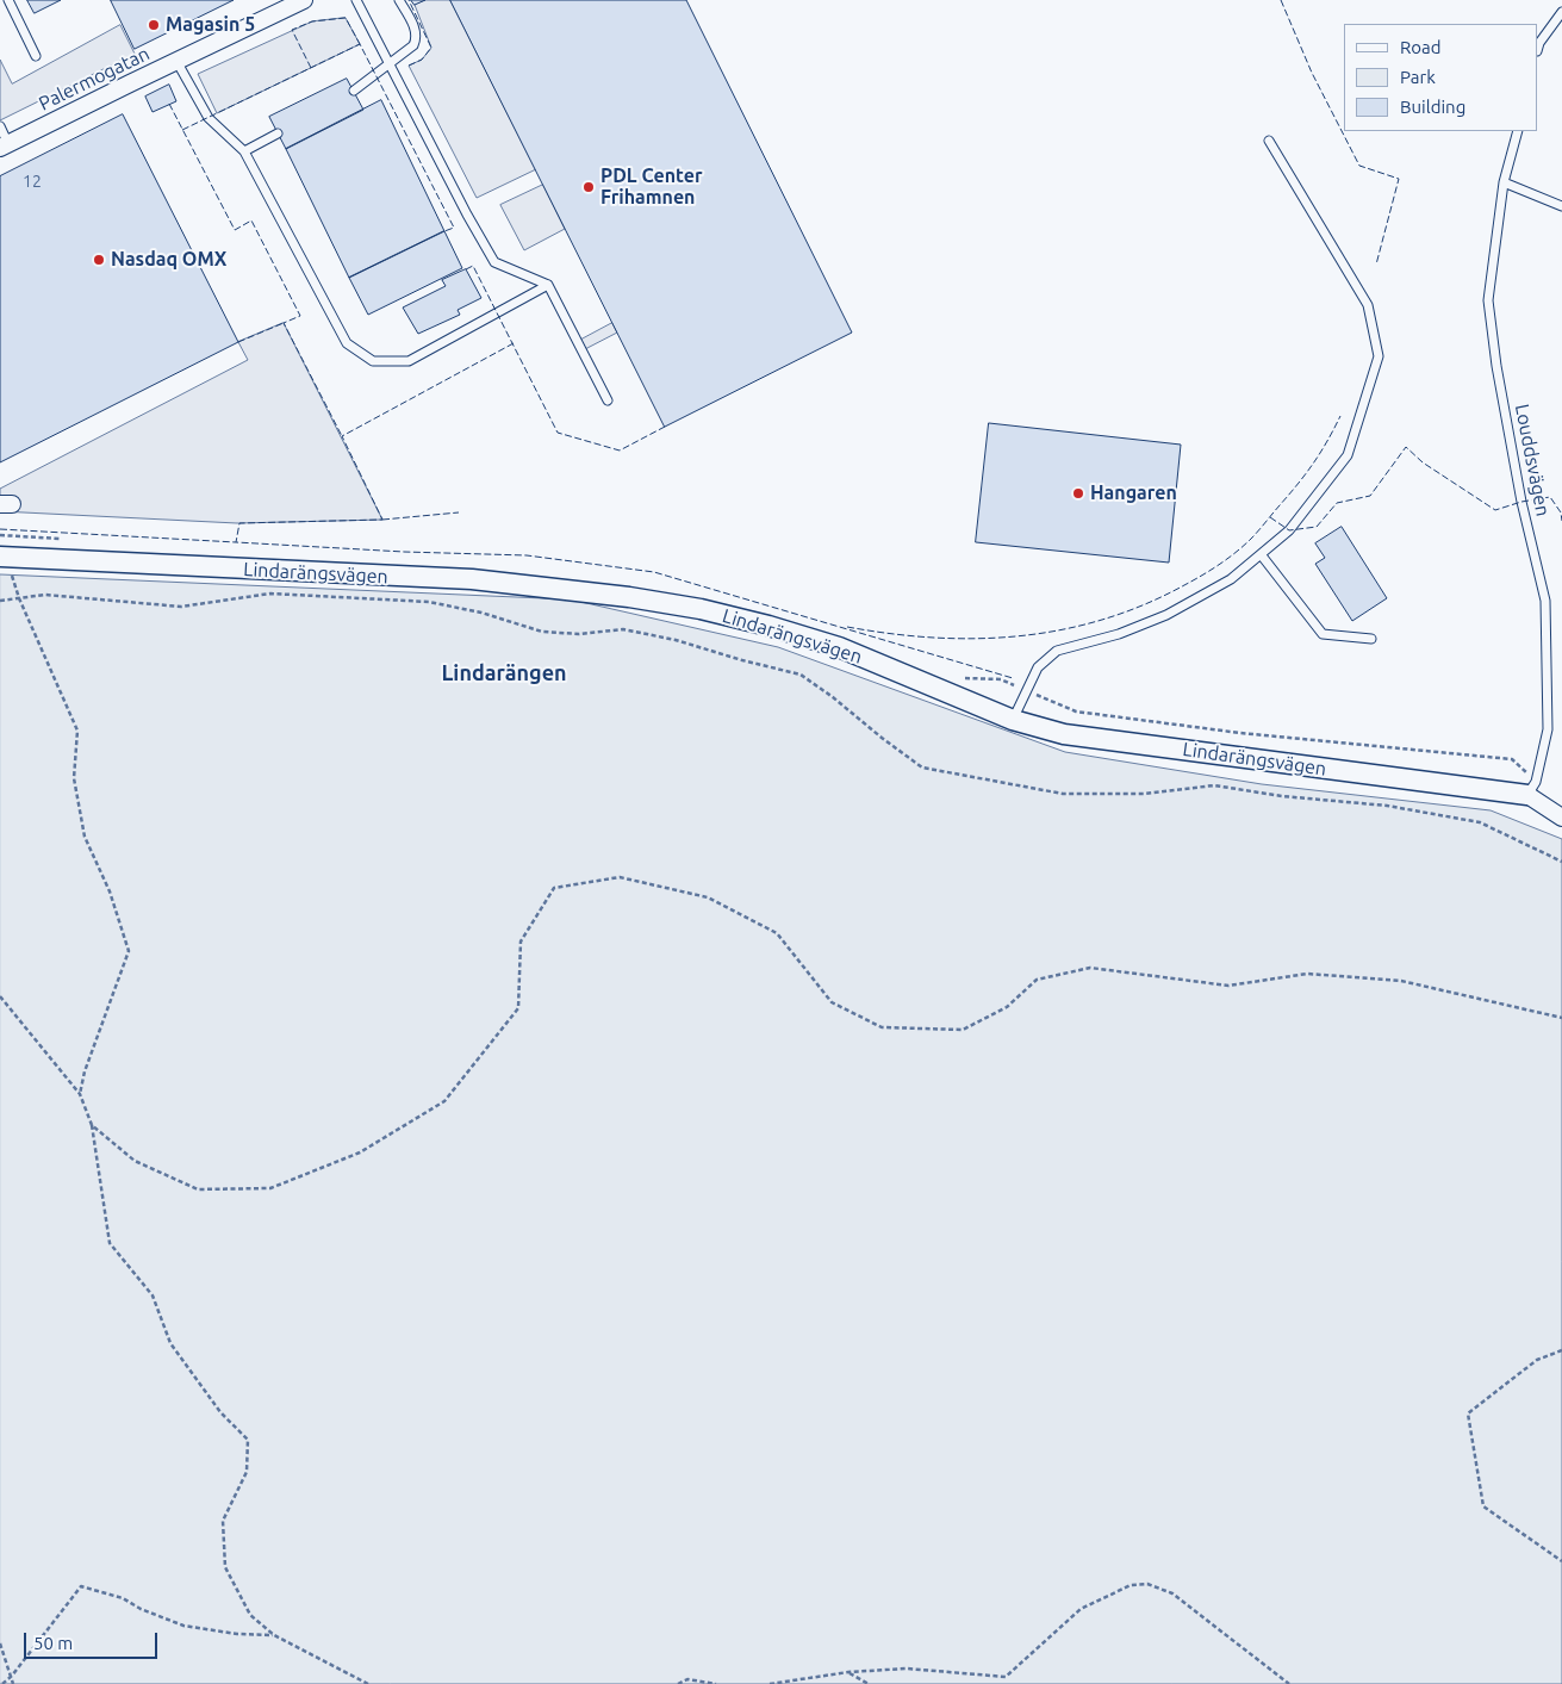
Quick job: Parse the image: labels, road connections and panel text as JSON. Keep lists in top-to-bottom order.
{
  "streets": {
    "street": ["Palermogatan", "Lindarängsvägen"],
    "lane": ["Louddsvägen"]
  },
  "crossings": [
    ["Louddsvägen", "Lindarängsvägen"]
  ],
  "districts": ["Lindarängen"],
  "places": [
    "Magasin 5",
    "PDL Center Frihamnen",
    "Nasdaq OMX",
    "Hangaren"
  ],
  "house_numbers": ["12"],
  "legend": ["Road", "Park", "Building"],
  "scale_bar": "50 m"
}
